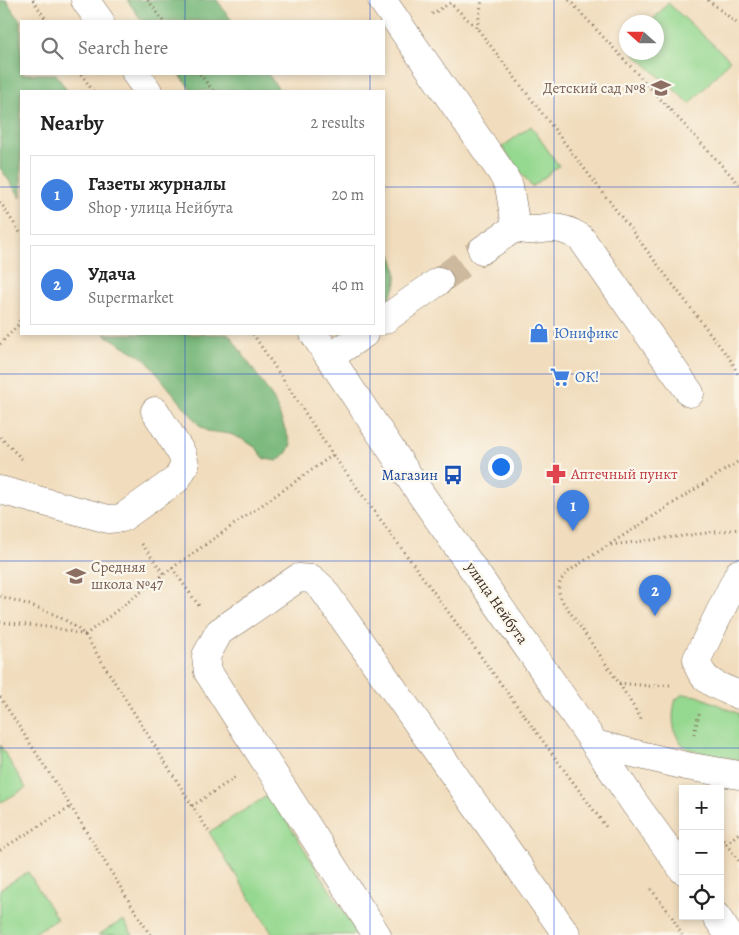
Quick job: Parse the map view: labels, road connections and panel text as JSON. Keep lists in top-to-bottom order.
{
  "streets": {
    "street": ["улица Нейбута"]
  },
  "places": {
    "school or university": ["Детский сад №8", "Средняя школа №47"],
    "shop": ["Юнификс"],
    "supermarket": ["ОК!"],
    "pharmacy": ["Аптечный пункт"],
    "bus stop": ["Магазин"]
  },
  "north": "left",
  "page": {
    "search": "Search here",
    "heading": ["Nearby", "2 results"],
    "list": [
      {
        "mark": "1",
        "name": "Газеты журналы",
        "note": "Shop · улица Нейбута",
        "value": "20 m"
      },
      {
        "mark": "2",
        "name": "Удача",
        "note": "Supermarket",
        "value": "40 m"
      }
    ],
    "pins": ["1", "2"],
    "map_buttons": ["+", "−"]
  }
}
